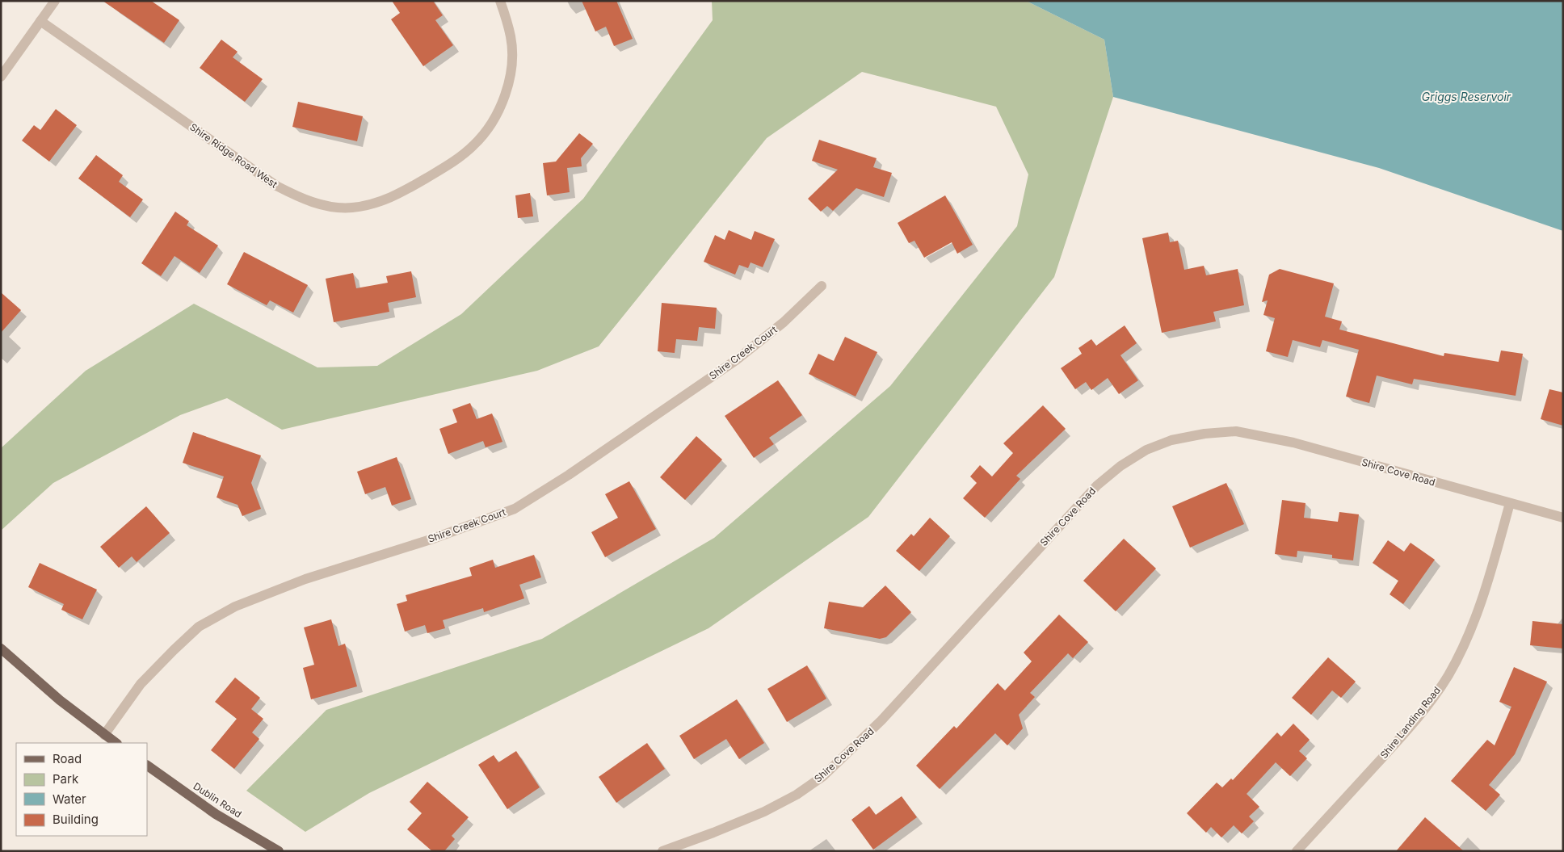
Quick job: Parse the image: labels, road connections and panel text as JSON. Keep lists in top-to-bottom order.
{
  "streets": {
    "main road": ["Dublin Road"],
    "street": [
      "Shire Ridge Road West",
      "Shire Creek Court",
      "Shire Cove Road",
      "Shire Landing Road"
    ]
  },
  "crossings": [
    ["Shire Cove Road", "Shire Landing Road"]
  ],
  "water": ["Griggs Reservoir"],
  "legend": [
    "Road",
    "Park",
    "Water",
    "Building"
  ]
}
